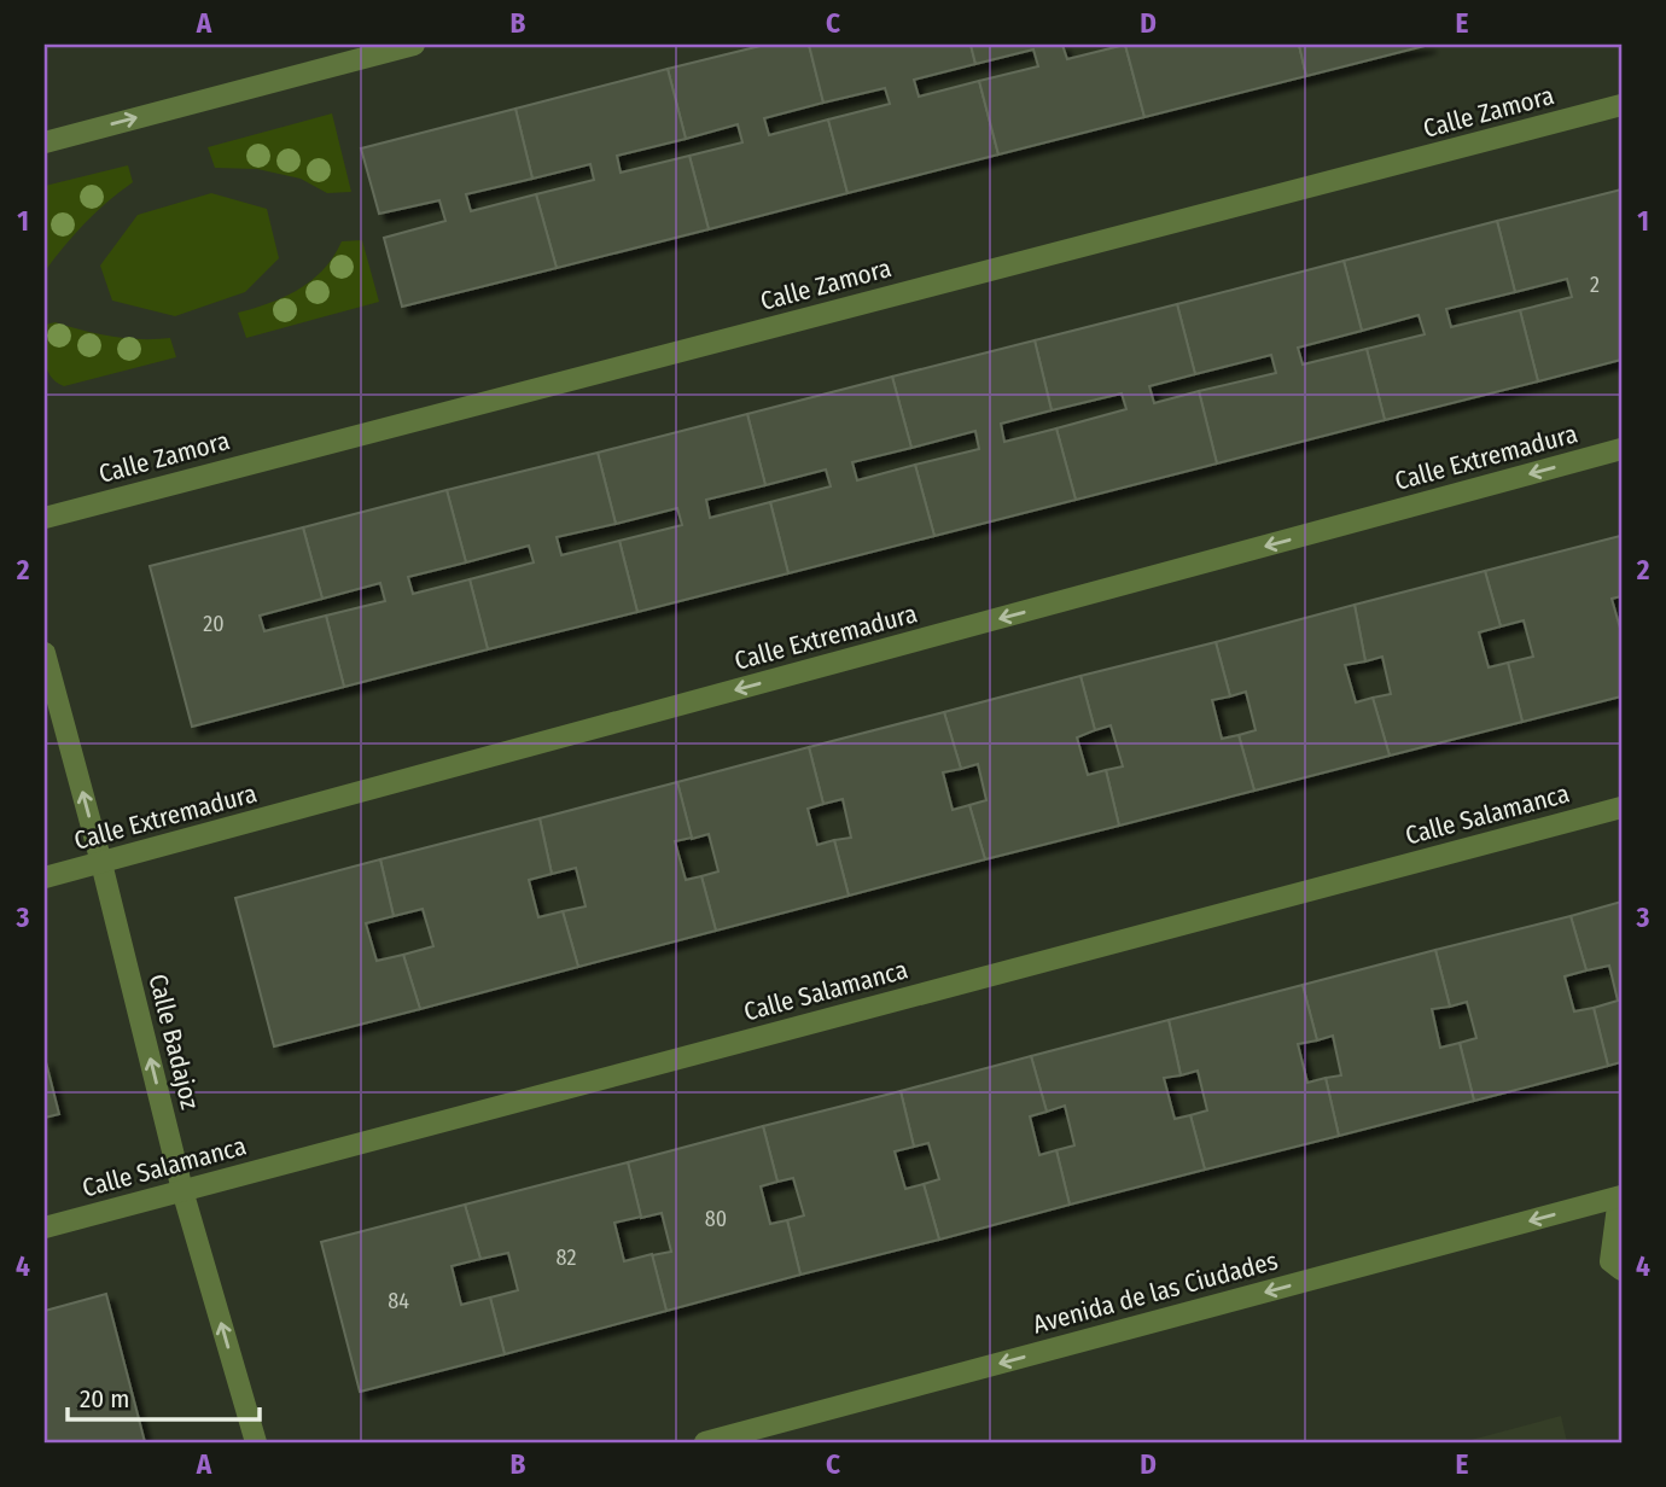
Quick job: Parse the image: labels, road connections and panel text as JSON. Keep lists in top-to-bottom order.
{
  "streets": {
    "street": [
      "Calle Zamora",
      "Calle Extremadura",
      "Calle Salamanca",
      "Calle Badajoz",
      "Avenida de las Ciudades"
    ]
  },
  "crossings": [
    ["Calle Extremadura", "Calle Badajoz"],
    ["Calle Salamanca", "Calle Badajoz"]
  ],
  "one_way": ["Calle Extremadura", "Calle Badajoz", "Avenida de las Ciudades"],
  "house_numbers": [
    "2",
    "20",
    "80",
    "82",
    "84"
  ],
  "scale_bar": "20 m",
  "grid": {
    "columns": [
      "A",
      "B",
      "C",
      "D",
      "E"
    ],
    "rows": [
      "1",
      "2",
      "3",
      "4"
    ]
  }
}
